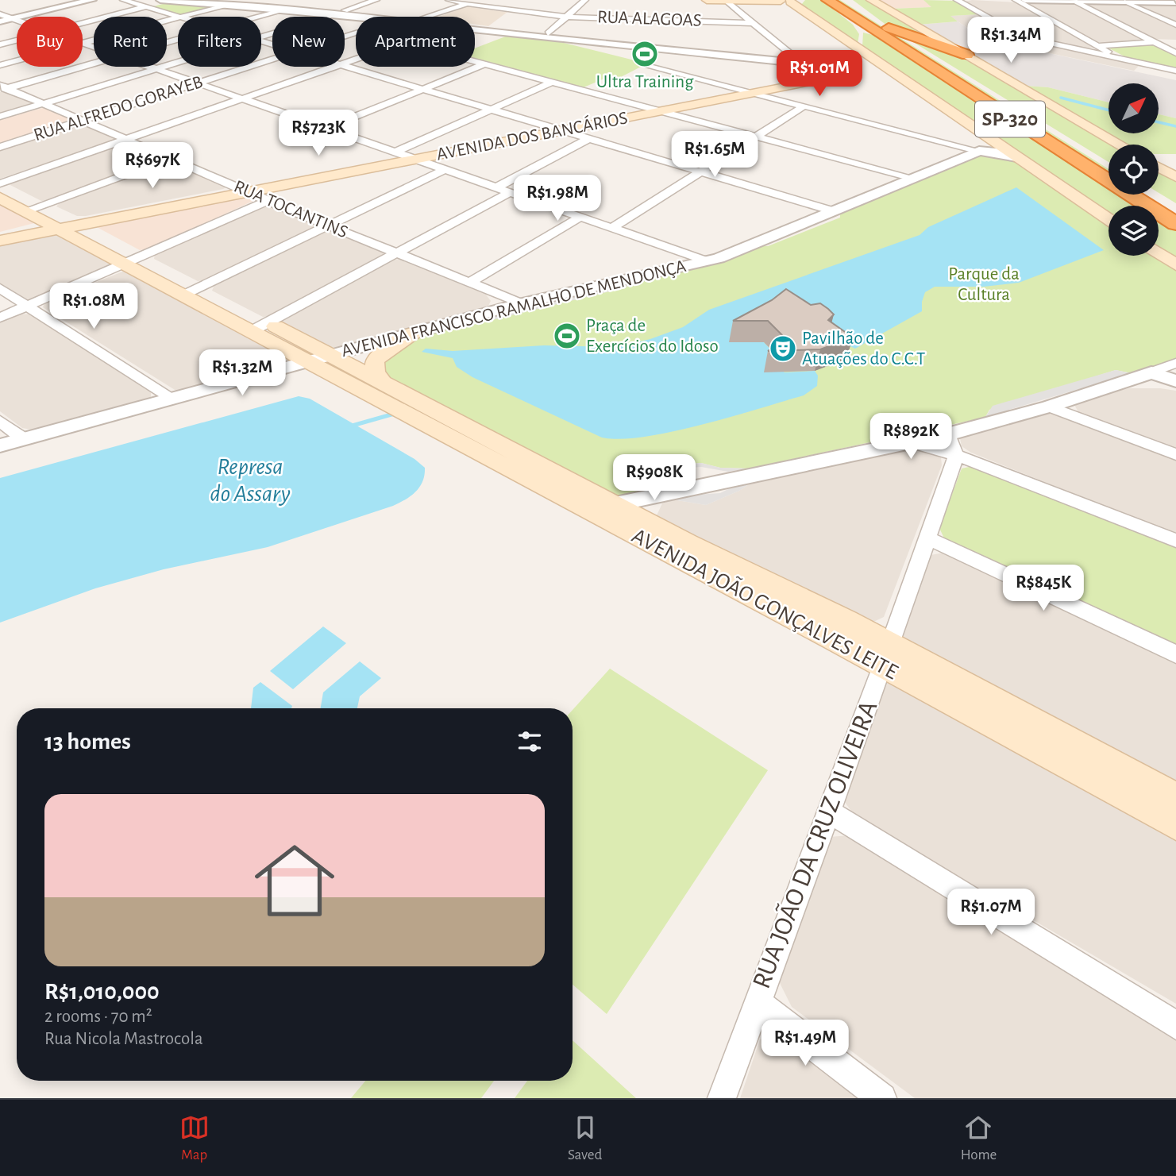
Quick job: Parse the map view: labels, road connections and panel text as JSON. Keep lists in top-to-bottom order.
{
  "streets": {
    "highway": ["SP-320"],
    "main road": ["AVENIDA DOS BANCÁRIOS", "AVENIDA JOÃO GONÇALVES LEITE"],
    "street": [
      "RUA ALAGOAS",
      "RUA ALFREDO GORAYEB",
      "RUA TOCANTINS",
      "AVENIDA FRANCISCO RAMALHO DE MENDONÇA",
      "RUA JOÃO DA CRUZ OLIVEIRA"
    ]
  },
  "crossings": [
    ["RUA ALFREDO GORAYEB", "RUA TOCANTINS"],
    ["AVENIDA DOS BANCÁRIOS", "RUA TOCANTINS"],
    ["AVENIDA DOS BANCÁRIOS", "AVENIDA JOÃO GONÇALVES LEITE"],
    ["RUA TOCANTINS", "AVENIDA FRANCISCO RAMALHO DE MENDONÇA"],
    ["AVENIDA FRANCISCO RAMALHO DE MENDONÇA", "AVENIDA JOÃO GONÇALVES LEITE"],
    ["AVENIDA JOÃO GONÇALVES LEITE", "RUA JOÃO DA CRUZ OLIVEIRA"]
  ],
  "water": ["Represa do Assary"],
  "parks": ["Parque da Cultura"],
  "places": {
    "sports": ["Ultra Training", "Praça de Exercícios do Idoso"],
    "theatre": ["Pavilhão de Atuações do C.C.T"]
  },
  "north": "top right",
  "page": {
    "price": [
      "R$1.34M",
      "R$1.01M",
      "R$723K",
      "R$1.65M",
      "R$697K",
      "R$1.98M",
      "R$1.08M",
      "R$1.32M",
      "R$892K",
      "R$908K",
      "R$845K",
      "R$1.07M",
      "R$1.49M"
    ],
    "chip": [
      "Buy",
      "Rent",
      "Filters",
      "New",
      "Apartment"
    ],
    "heading": "13 homes",
    "list": [
      {
        "name": "R$1,010,000",
        "note": "2 rooms · 70 m² · Rua Nicola Mastrocola"
      }
    ],
    "tabs": ["Map", "Saved", "Home"]
  }
}
